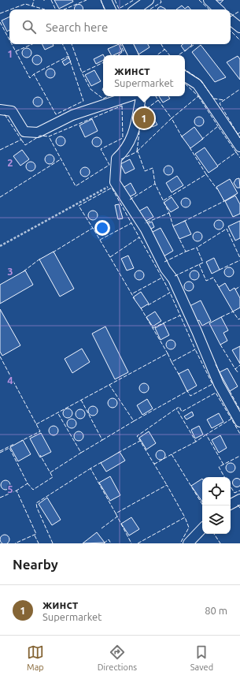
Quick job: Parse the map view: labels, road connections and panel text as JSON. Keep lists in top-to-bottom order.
{
  "page": {
    "search": "Search here",
    "popup": ["жинст", "Supermarket"],
    "pins": "1",
    "heading": "Nearby",
    "list": [
      {
        "mark": "1",
        "name": "жинст",
        "note": "Supermarket",
        "value": "80 m"
      }
    ],
    "nav": ["Map", "Directions", "Saved"]
  },
  "grid": {
    "rows": [
      "1",
      "2",
      "3",
      "4",
      "5"
    ]
  }
}
